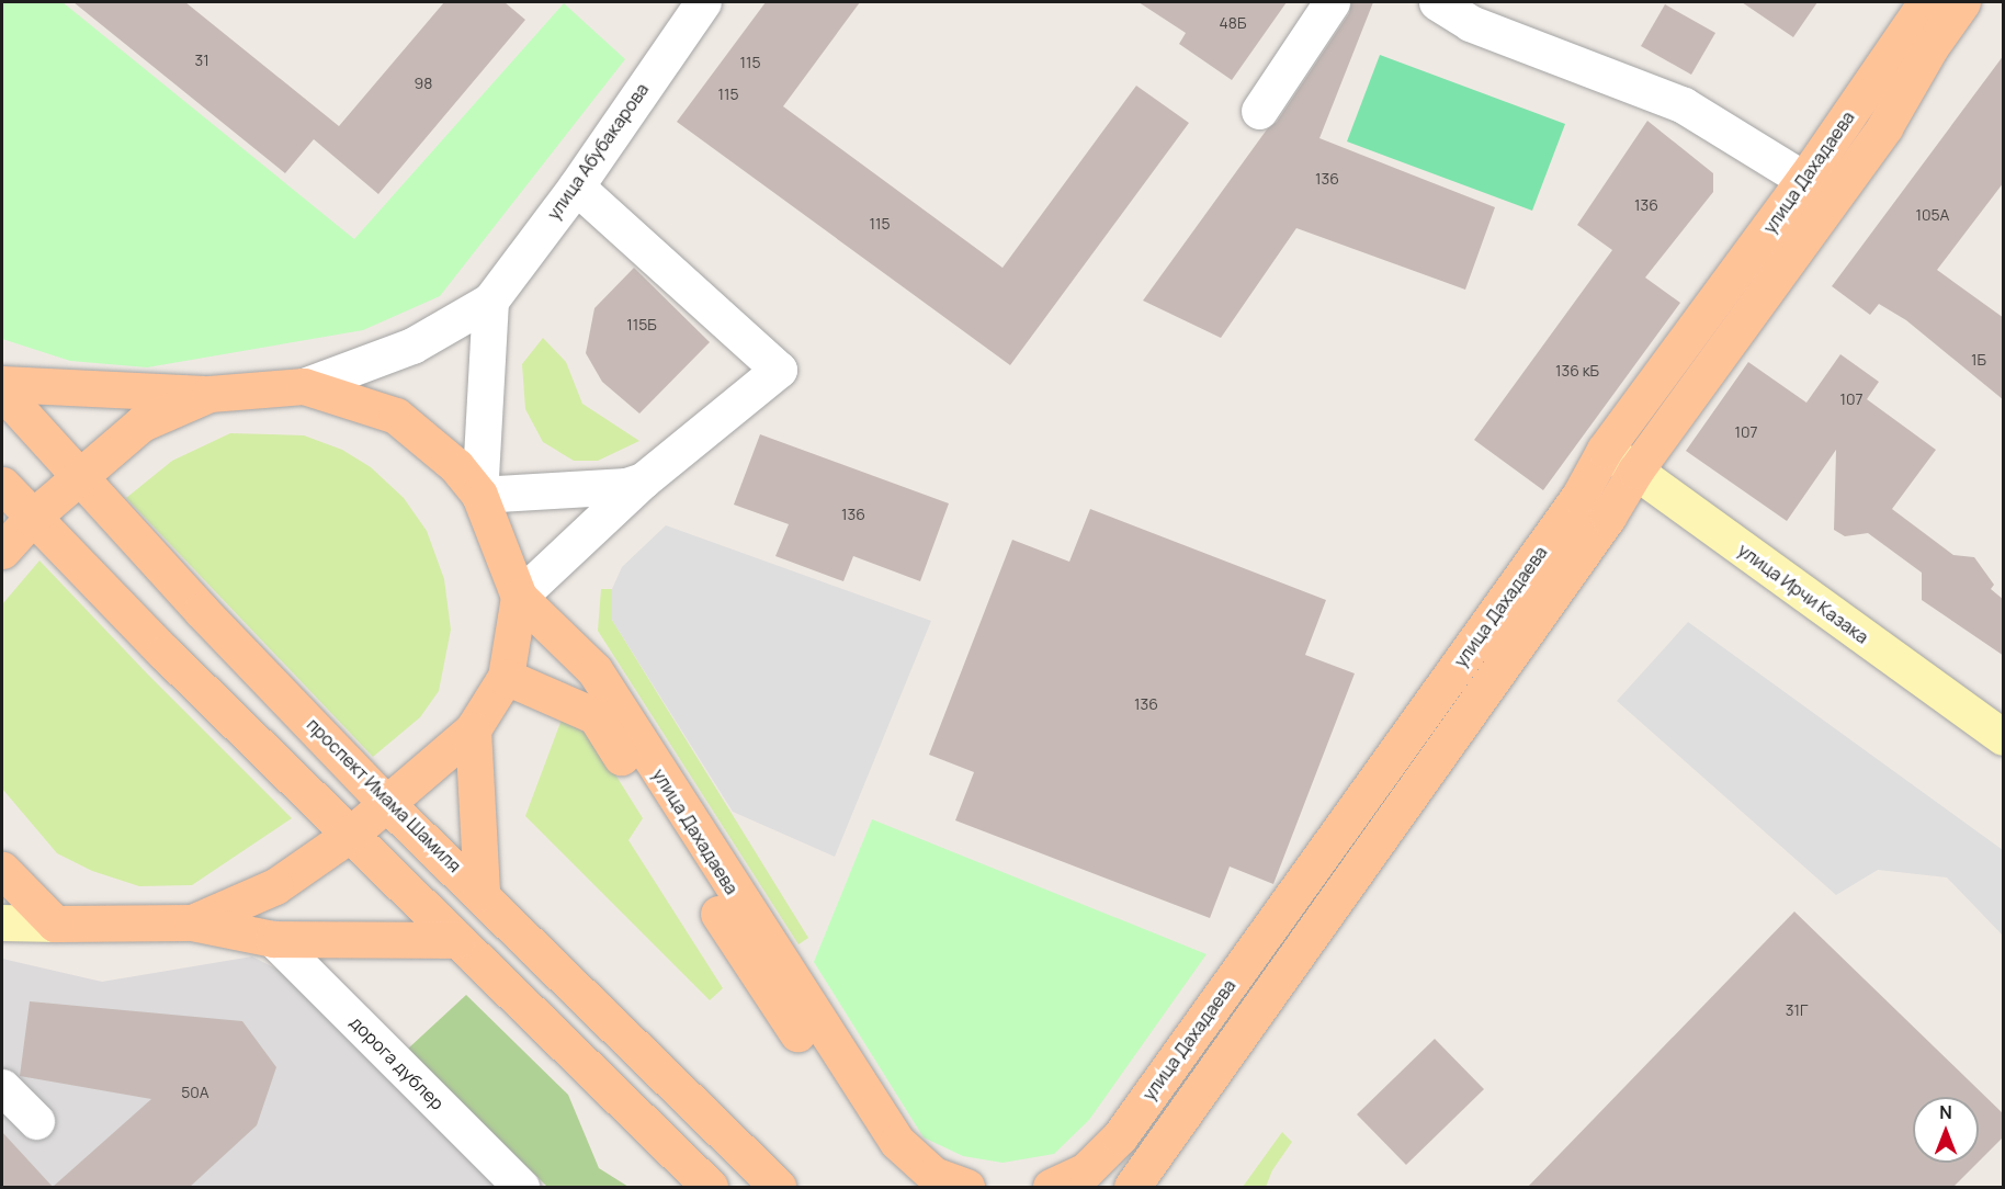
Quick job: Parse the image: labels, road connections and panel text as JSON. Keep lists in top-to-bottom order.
{
  "streets": {
    "main road": [
      "улица Абубакарова",
      "улица Дахадаева",
      "улица Ирчи Казака",
      "проспект Имама Шамиля"
    ],
    "street": ["дорога дублер"]
  },
  "crossings": [
    ["улица Абубакарова", "улица Дахадаева"],
    ["улица Абубакарова", "проспект Имама Шамиля"],
    ["улица Дахадаева", "улица Ирчи Казака"]
  ],
  "house_numbers": [
    "48Б",
    "31",
    "115",
    "98",
    "115",
    "136",
    "136",
    "105А",
    "115",
    "115Б",
    "1Б",
    "136 кБ",
    "107",
    "107",
    "136",
    "136",
    "31Г",
    "50А"
  ],
  "north": "top"
}
